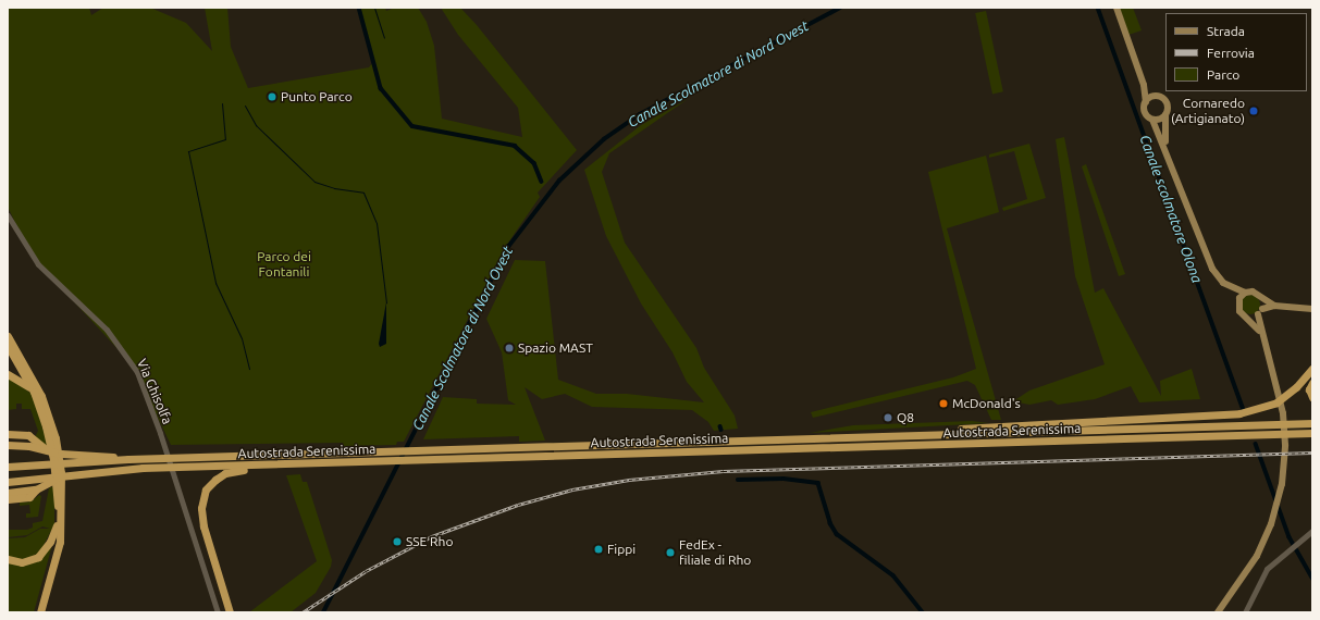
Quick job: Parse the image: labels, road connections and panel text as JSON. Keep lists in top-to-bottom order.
{
  "streets": {
    "highway": ["Autostrada Serenissima"],
    "street": ["Via Ghisolfa"]
  },
  "water": ["Canale Scolmatore di Nord Ovest", "Canale scolmatore Olona"],
  "parks": ["Parco dei Fontanili"],
  "places": [
    "Punto Parco",
    "Cornaredo (Artigianato)",
    "Spazio MAST",
    "McDonald's",
    "Q8",
    "SSE Rho",
    "Fippi",
    "FedEx - filiale di Rho"
  ],
  "legend": ["Strada", "Ferrovia", "Parco"]
}
